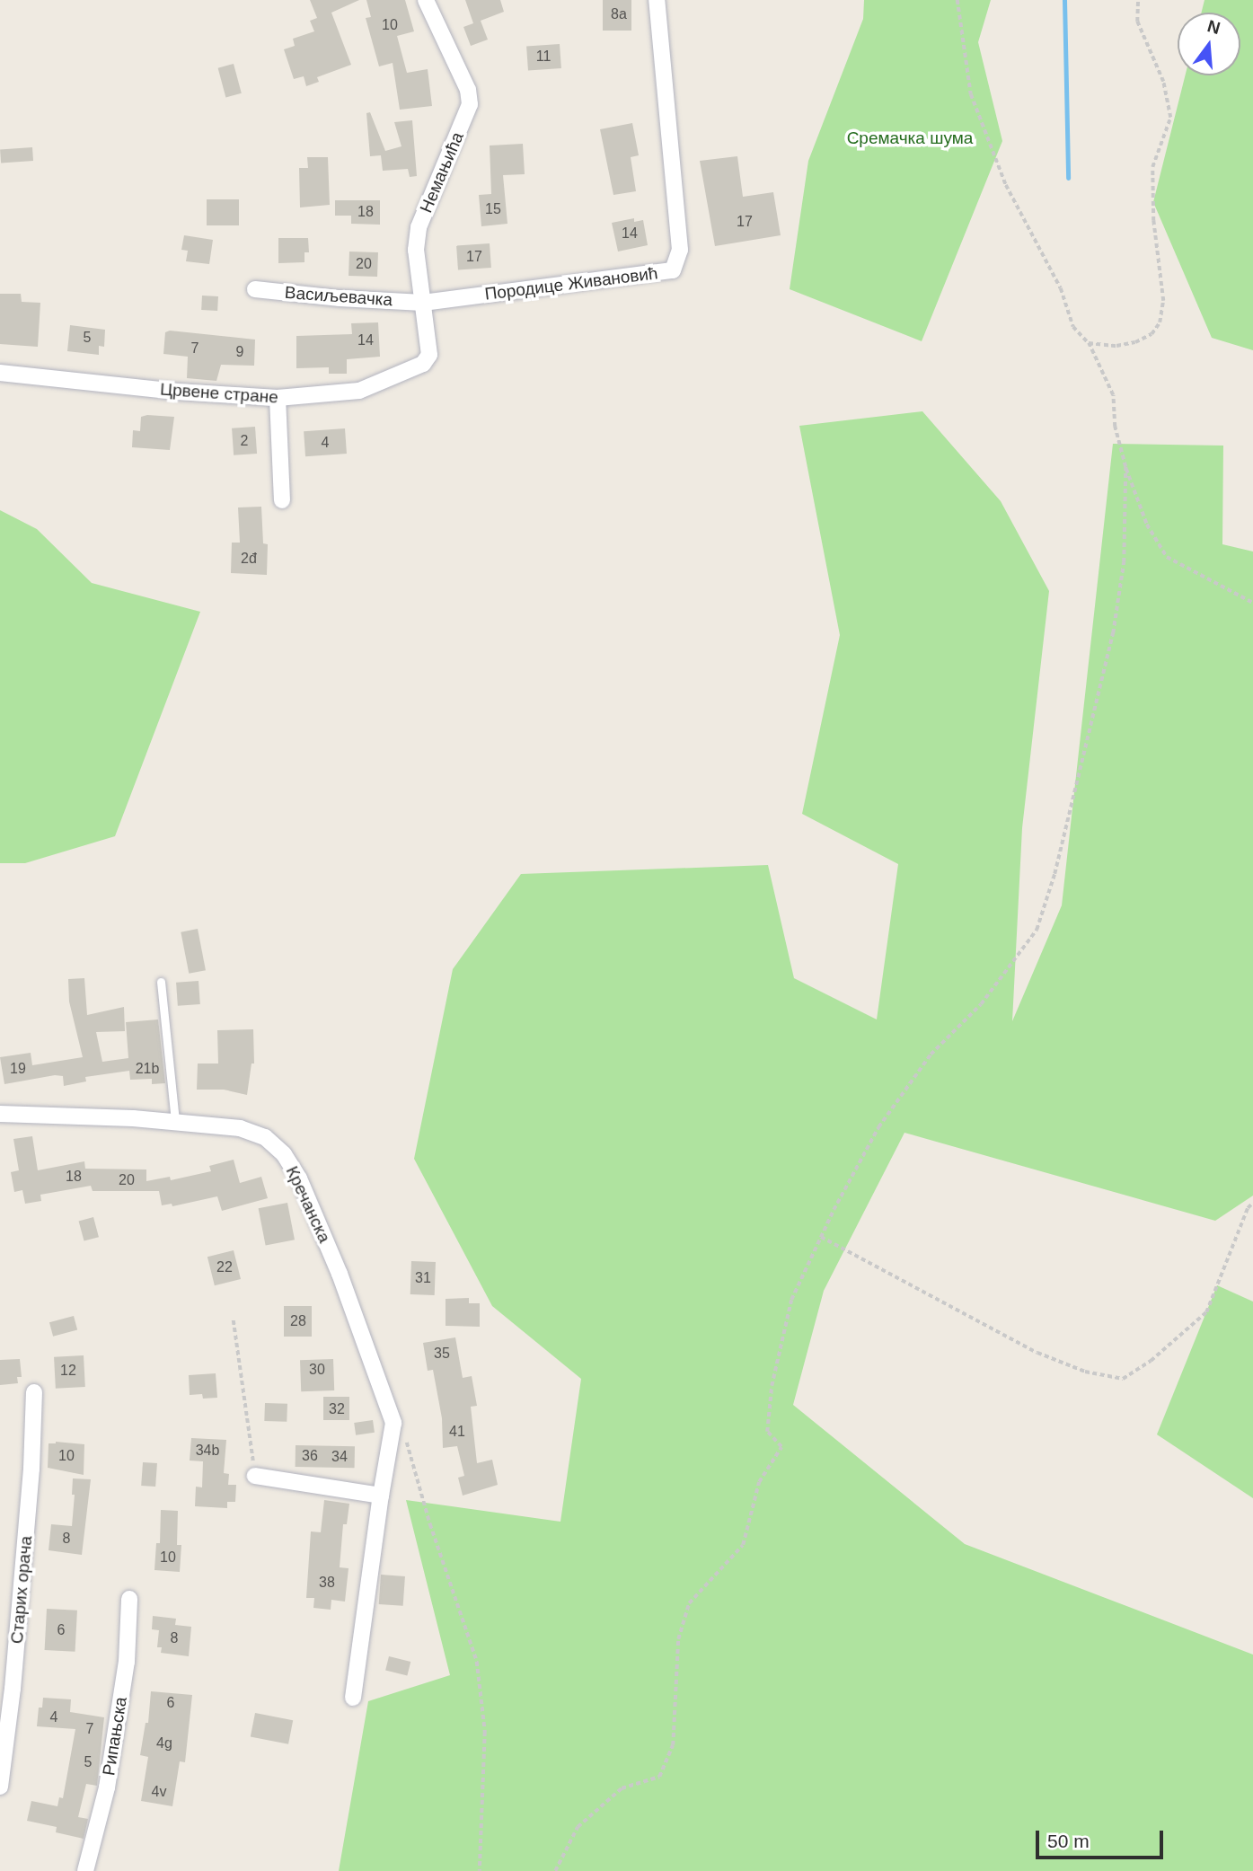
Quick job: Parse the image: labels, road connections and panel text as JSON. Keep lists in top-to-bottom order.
{
  "streets": {
    "street": [
      "Немањића",
      "Породице Живановић",
      "Васиљевачка",
      "Црвене стране",
      "Кречанска",
      "Старих орача",
      "Рипањска"
    ]
  },
  "crossings": [
    ["Немањића", "Породице Живановић"],
    ["Немањића", "Васиљевачка"],
    ["Немањића", "Црвене стране"],
    ["Породице Живановић", "Васиљевачка"]
  ],
  "parks": ["Сремачка шума"],
  "house_numbers": [
    "8a",
    "10",
    "11",
    "15",
    "18",
    "17",
    "14",
    "17",
    "20",
    "5",
    "14",
    "7",
    "9",
    "2",
    "4",
    "2đ",
    "19",
    "21b",
    "18",
    "20",
    "22",
    "31",
    "28",
    "35",
    "30",
    "12",
    "32",
    "41",
    "34b",
    "10",
    "36",
    "34",
    "8",
    "10",
    "38",
    "6",
    "8",
    "6",
    "4",
    "7",
    "4g",
    "5",
    "4v"
  ],
  "scale_bar": "50 m",
  "north": "top"
}
